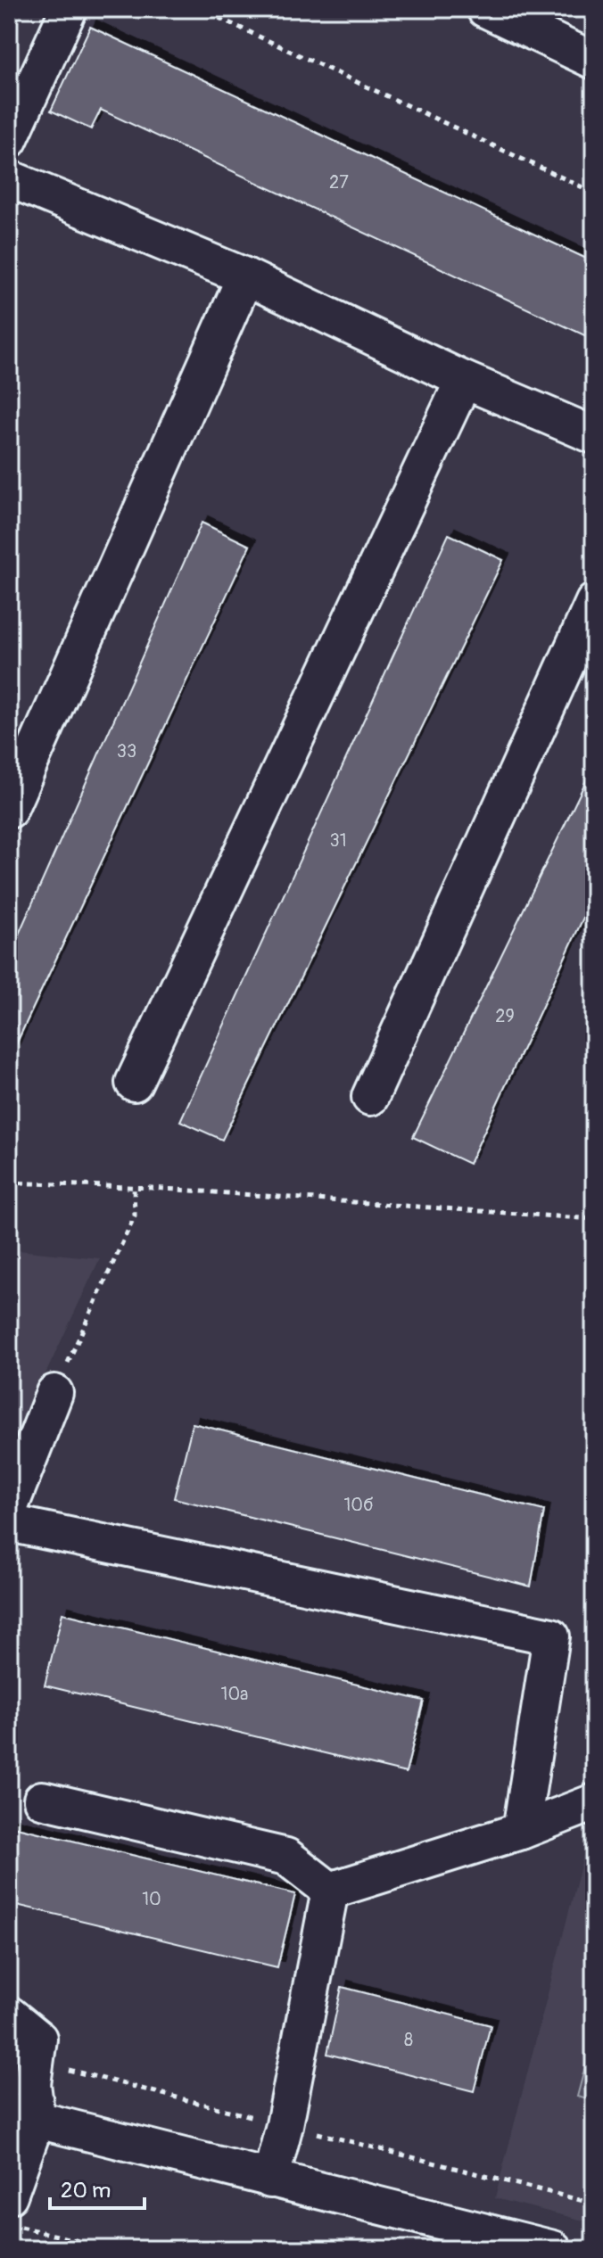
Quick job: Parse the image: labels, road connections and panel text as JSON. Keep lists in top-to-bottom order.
{
  "house_numbers": [
    "27",
    "33",
    "31",
    "29",
    "10б",
    "10а",
    "10",
    "8"
  ],
  "scale_bar": "20 m"
}
